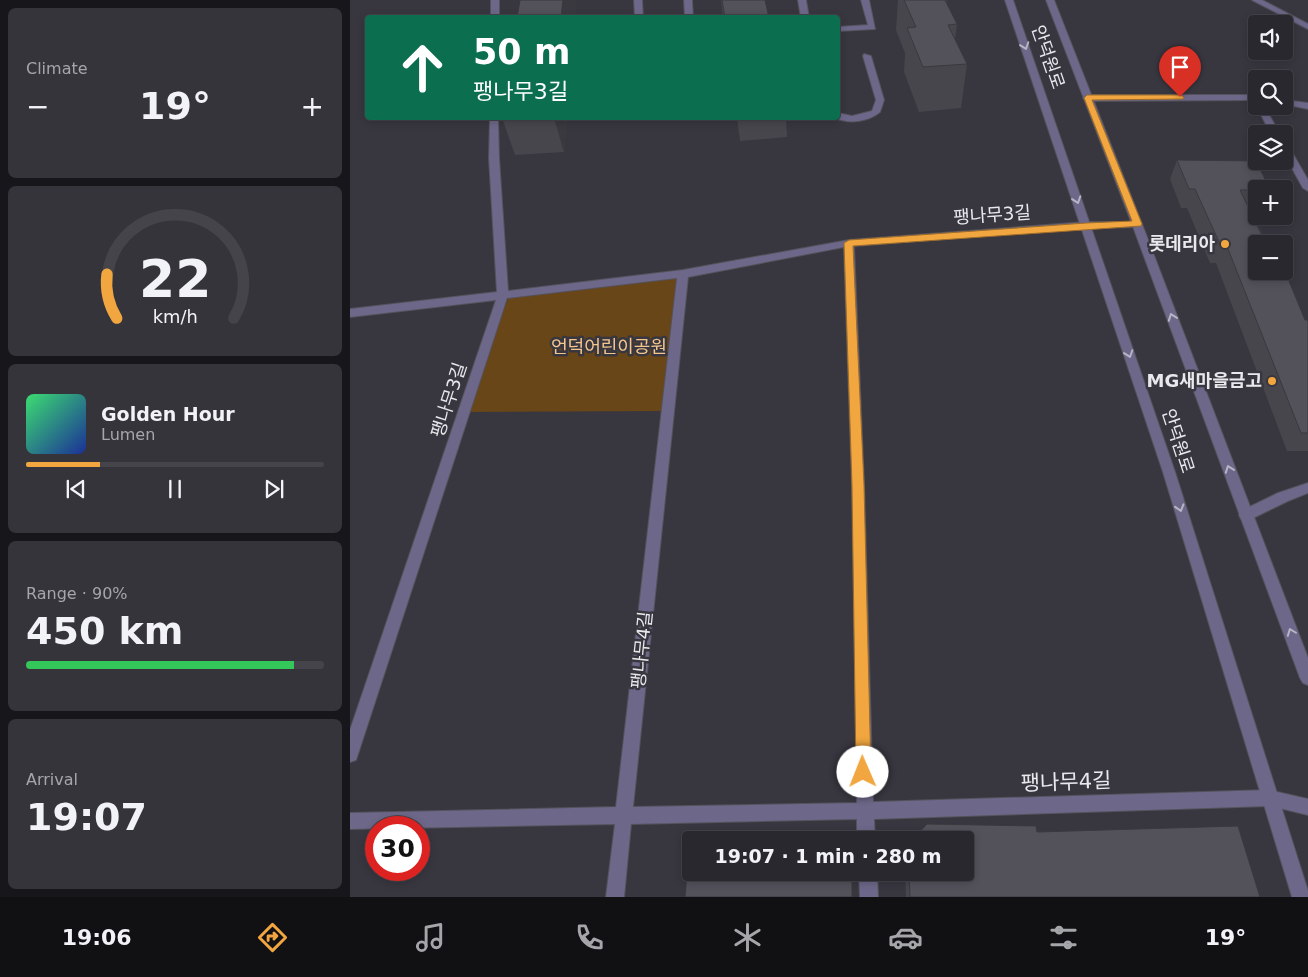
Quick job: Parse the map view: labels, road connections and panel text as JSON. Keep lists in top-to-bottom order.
{
  "streets": {
    "street": ["안덕원로", "팽나무3길", "팽나무4길"]
  },
  "crossings": [
    ["안덕원로", "팽나무3길"],
    ["안덕원로", "팽나무4길"],
    ["팽나무3길", "팽나무4길"]
  ],
  "parks": ["언덕어린이공원"],
  "places": ["롯데리아", "MG새마을금고"],
  "page": {
    "tile": [
      "Climate",
      ["Range · 90%", "450 km"],
      ["Arrival", "19:07"]
    ],
    "map_buttons": ["+", "−"],
    "turn": ["50 m", "팽나무3길"],
    "heat": ["−", "19°", "+"],
    "song": ["Golden Hour", "Lumen"],
    "limit": "30",
    "trip": "19:07 · 1 min · 280 m",
    "tabs": ["19:06", "19°"],
    "gauge": ["22", "km/h"]
  }
}
